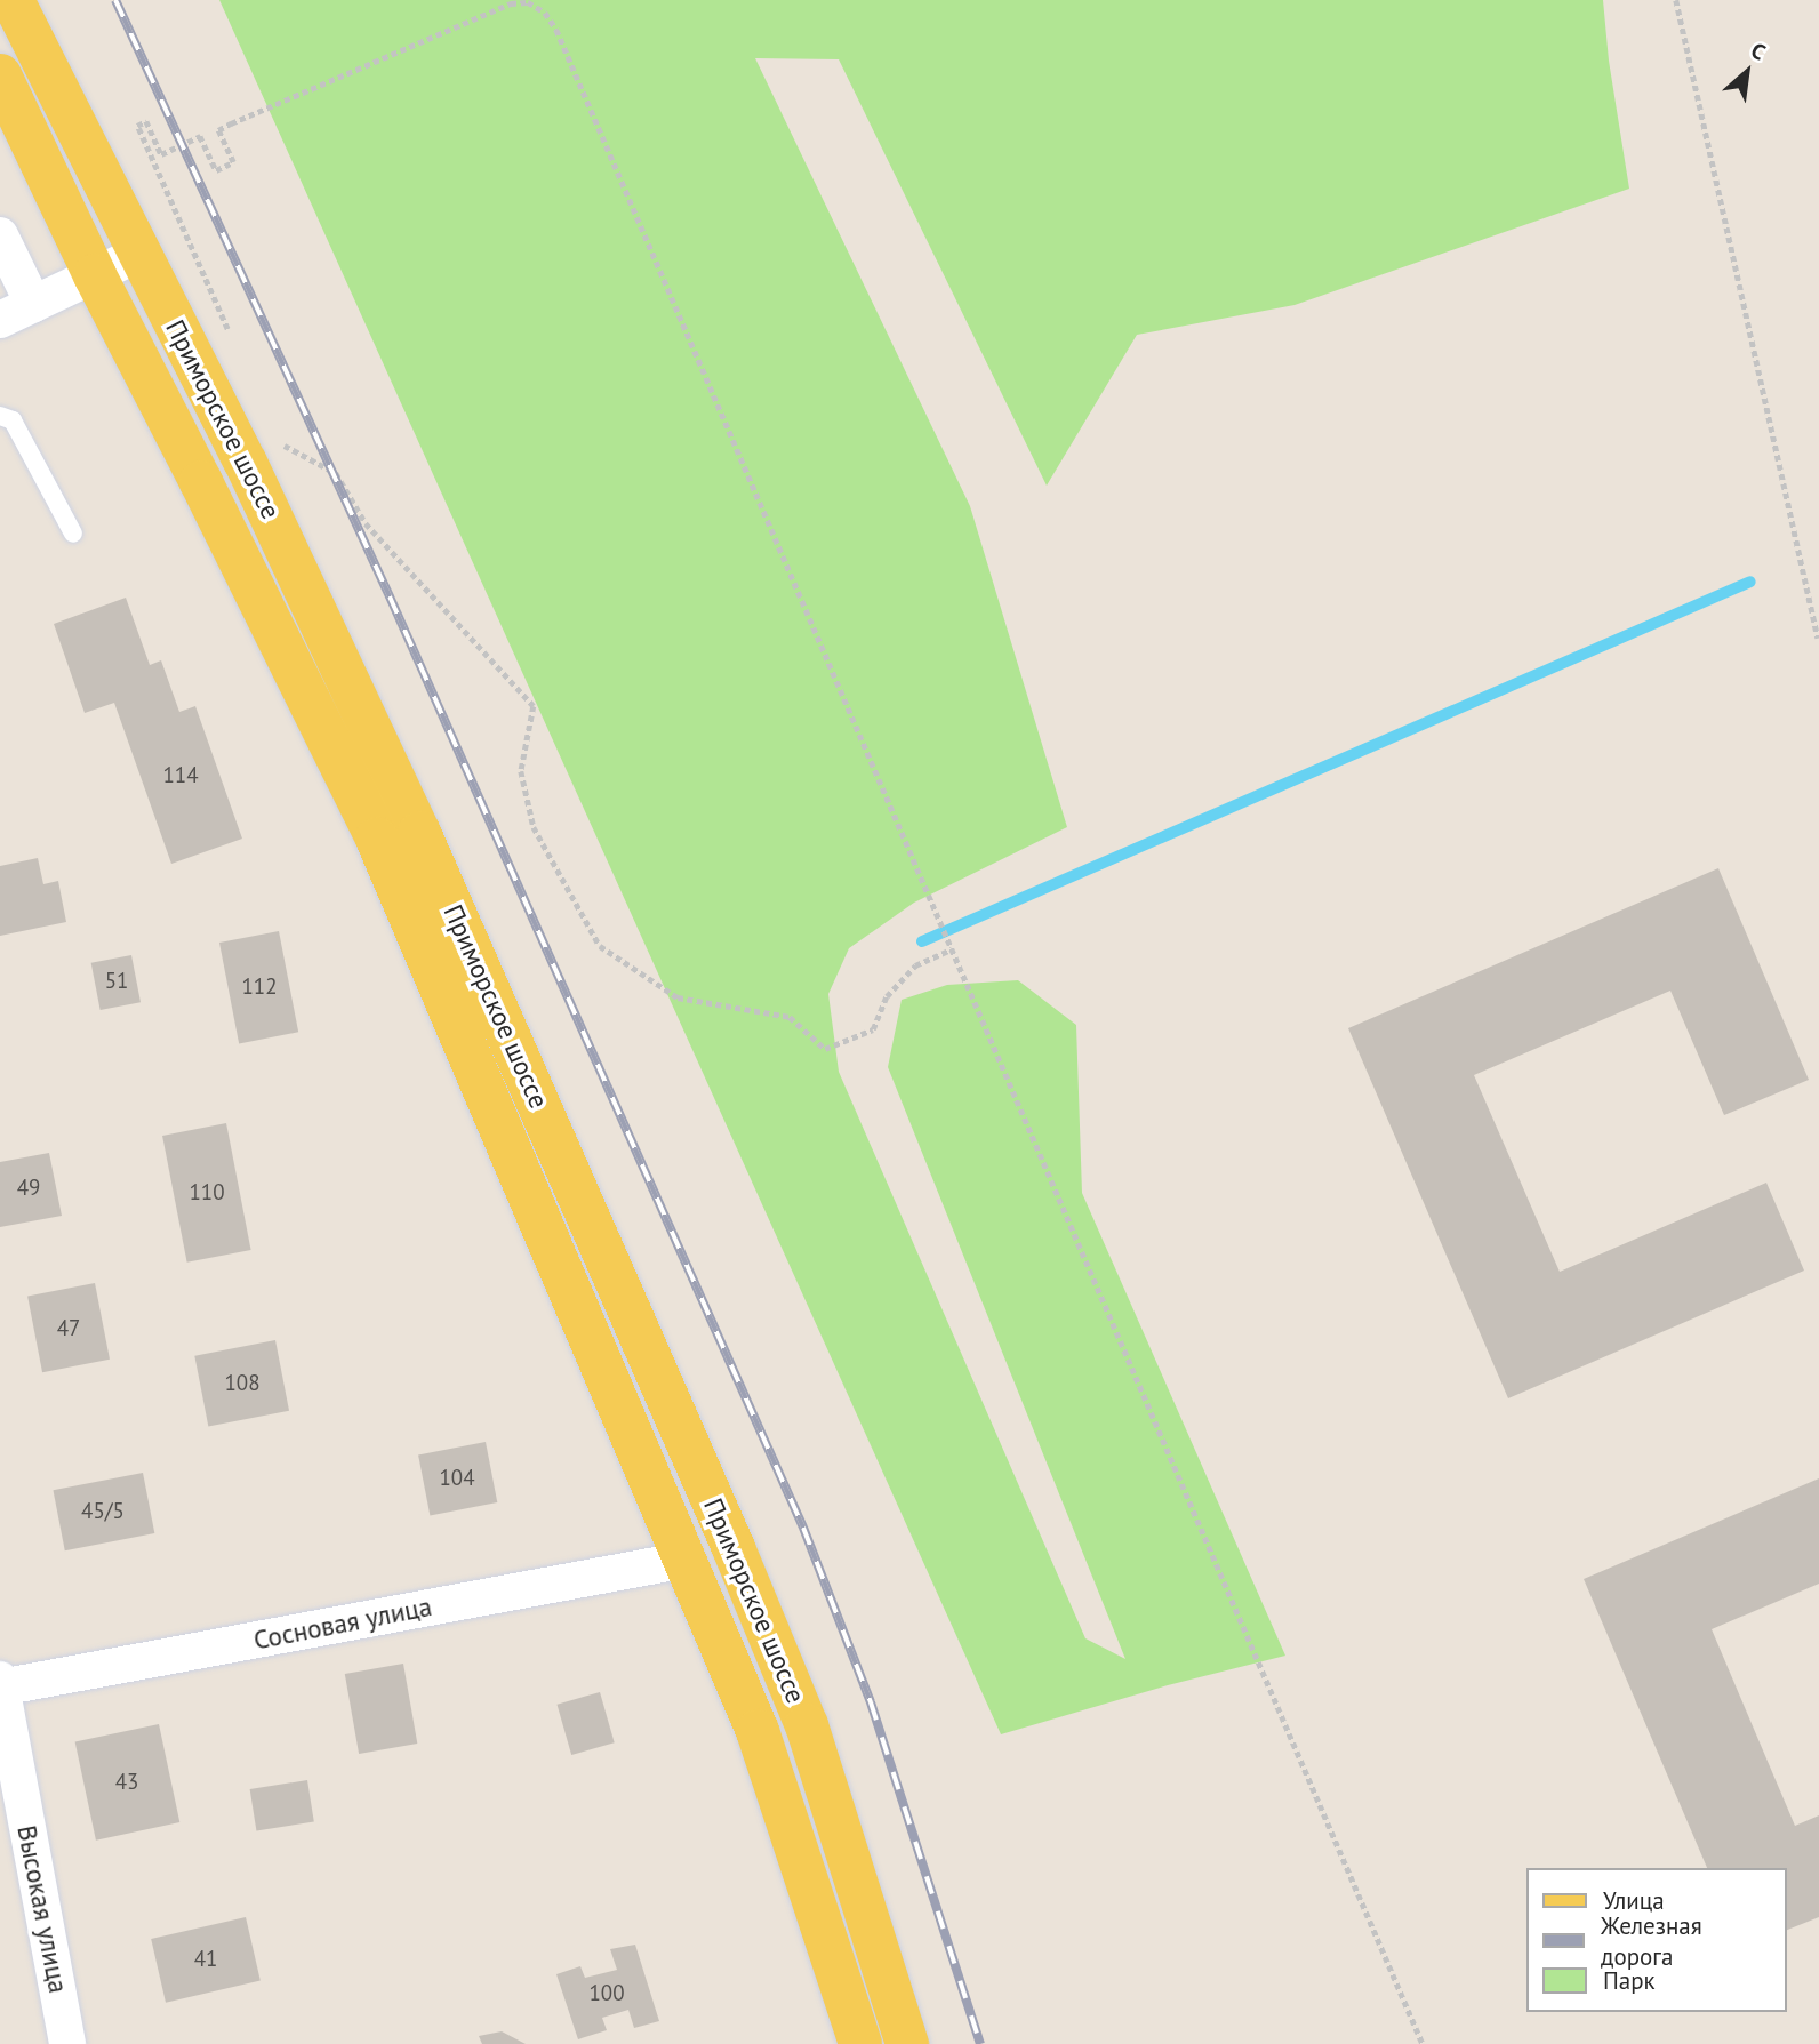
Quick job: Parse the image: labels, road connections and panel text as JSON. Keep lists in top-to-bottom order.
{
  "streets": {
    "main road": ["Приморское шоссе"],
    "street": ["Сосновая улица", "Высокая улица"]
  },
  "crossings": [
    ["Приморское шоссе", "Сосновая улица"],
    ["Сосновая улица", "Высокая улица"]
  ],
  "house_numbers": [
    "114",
    "51",
    "112",
    "49",
    "110",
    "47",
    "108",
    "104",
    "45/5",
    "43",
    "41",
    "100"
  ],
  "legend": ["Улица", "Железная дорога", "Парк"],
  "north": "top right"
}
